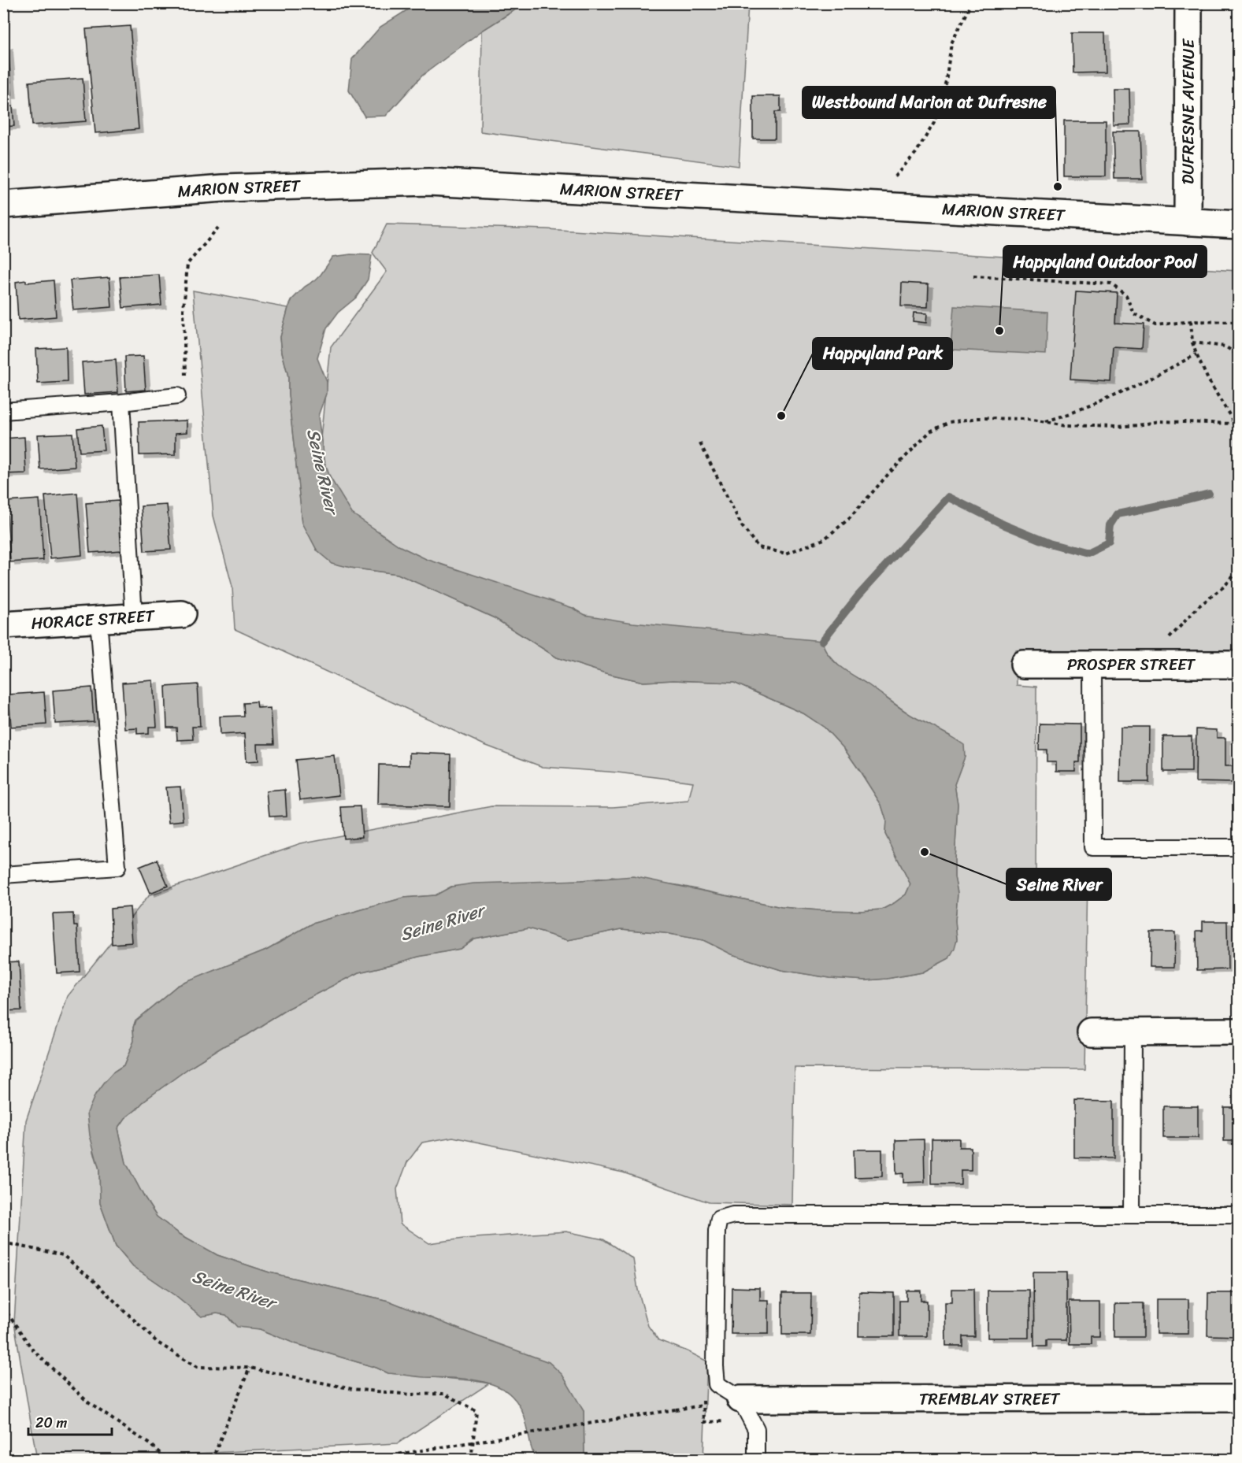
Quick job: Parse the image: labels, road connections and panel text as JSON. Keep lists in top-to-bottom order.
{
  "streets": {
    "street": [
      "DUFRESNE AVENUE",
      "MARION STREET",
      "HORACE STREET",
      "PROSPER STREET",
      "TREMBLAY STREET"
    ]
  },
  "crossings": [
    ["DUFRESNE AVENUE", "MARION STREET"]
  ],
  "water": ["Seine River"],
  "places": [
    "Westbound Marion at Dufresne",
    "Happyland Outdoor Pool",
    "Happyland Park",
    "Seine River"
  ],
  "scale_bar": "20 m"
}
